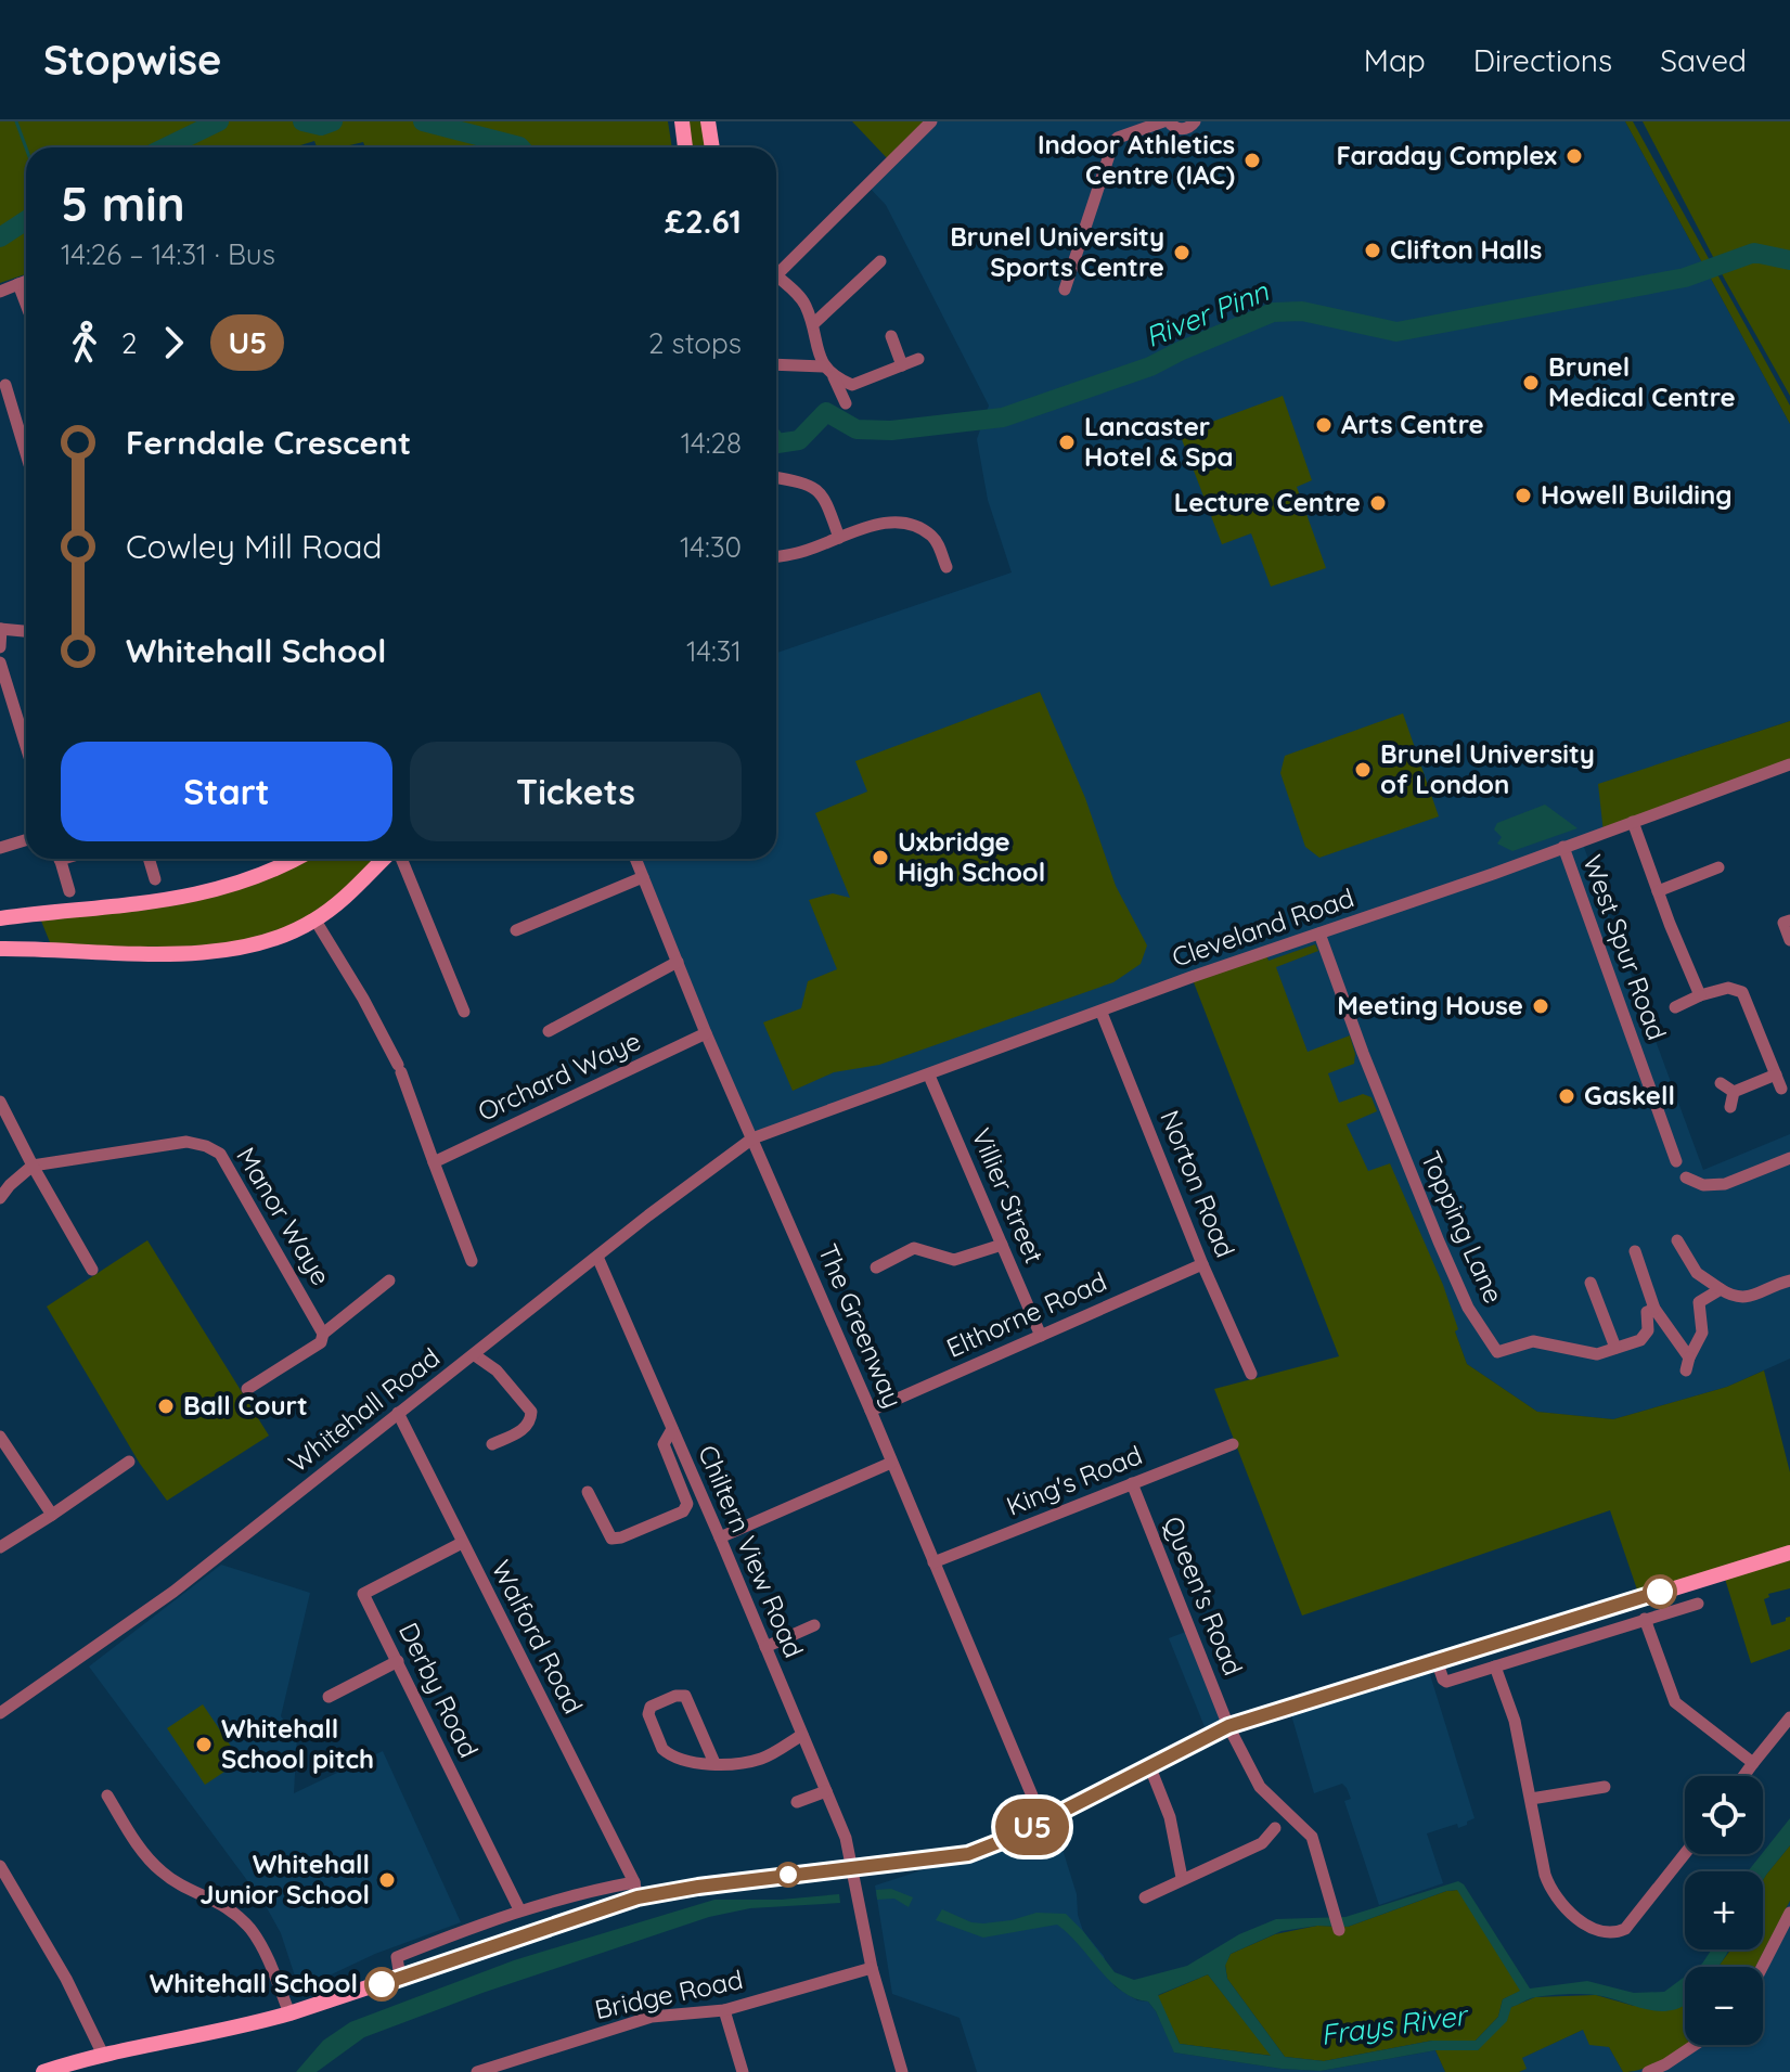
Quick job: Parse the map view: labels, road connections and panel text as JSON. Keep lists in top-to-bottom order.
{
  "streets": {
    "street": [
      "Cleveland Road",
      "West Spur Road",
      "Orchard Waye",
      "Norton Road",
      "Villier Street",
      "Manor Waye",
      "Topping Lane",
      "Elthorne Road",
      "The Greenway",
      "Whitehall Road",
      "King's Road",
      "Chiltern View Road",
      "Queen's Road",
      "Walford Road",
      "Derby Road",
      "Bridge Road"
    ]
  },
  "crossings": [
    ["Cleveland Road", "West Spur Road"],
    ["Cleveland Road", "Norton Road"],
    ["Cleveland Road", "Villier Street"],
    ["Cleveland Road", "Topping Lane"],
    ["Cleveland Road", "The Greenway"],
    ["Cleveland Road", "Whitehall Road"],
    ["Orchard Waye", "The Greenway"],
    ["Norton Road", "Elthorne Road"],
    ["Villier Street", "Elthorne Road"],
    ["Elthorne Road", "The Greenway"],
    ["The Greenway", "Whitehall Road"],
    ["The Greenway", "King's Road"],
    ["Whitehall Road", "Chiltern View Road"],
    ["Whitehall Road", "Walford Road"],
    ["King's Road", "Queen's Road"],
    ["Chiltern View Road", "Bridge Road"],
    ["Walford Road", "Derby Road"]
  ],
  "water": ["River Pinn", "Frays River"],
  "places": [
    "Faraday Complex",
    "Indoor Athletics Centre (IAC)",
    "Clifton Halls",
    "Brunel University Sports Centre",
    "Brunel Medical Centre",
    "Arts Centre",
    "Lancaster Hotel & Spa",
    "Howell Building",
    "Lecture Centre",
    "Brunel University of London",
    "Uxbridge High School",
    "Meeting House",
    "Gaskell",
    "Ball Court",
    "Whitehall School pitch",
    "Whitehall Junior School",
    "Whitehall School"
  ],
  "lines": ["bus line U5"],
  "page": {
    "header": "Stopwise",
    "nav": ["Map", "Directions", "Saved"],
    "on_map": "U5",
    "heading": ["5 min", "14:26 – 14:31 · Bus", "£2.61"],
    "legs": ["2", "U5", "2 stops"],
    "list": [
      {
        "name": "Ferndale Crescent",
        "value": "14:28"
      },
      {
        "name": "Cowley Mill Road",
        "value": "14:30"
      },
      {
        "name": "Whitehall School",
        "value": "14:31"
      }
    ],
    "buttons": ["Start", "Tickets"],
    "map_buttons": ["+", "−"]
  }
}
